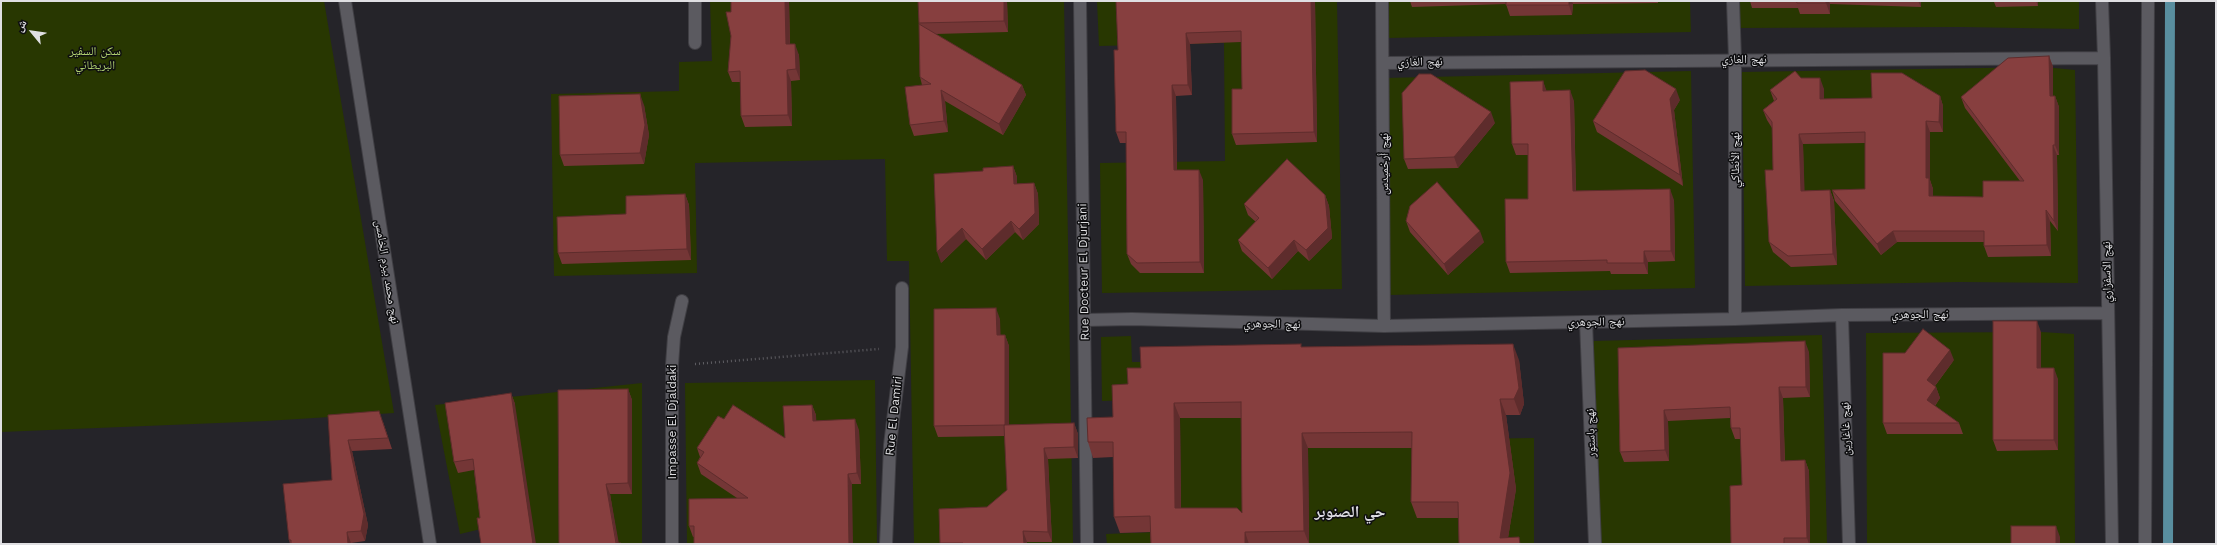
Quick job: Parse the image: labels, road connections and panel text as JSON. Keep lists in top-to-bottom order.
{
  "streets": {
    "street": [
      "نهج الغازي",
      "نهج الأنطاكي",
      "نهج أرخميدس",
      "نهج محمد بيرم الخامس",
      "Rue Docteur El Djurjani",
      "نهج الاسفزاري",
      "نهج الجوهري",
      "Rue El Damiri",
      "Impasse El Djaldaki",
      "نهج غاغارين",
      "نهج باستور"
    ]
  },
  "crossings": [
    ["نهج الغازي", "نهج الأنطاكي"],
    ["نهج الغازي", "نهج أرخميدس"],
    ["نهج الغازي", "نهج الاسفزاري"],
    ["نهج الأنطاكي", "نهج الجوهري"],
    ["نهج أرخميدس", "نهج الجوهري"],
    ["Rue Docteur El Djurjani", "نهج الجوهري"],
    ["نهج الاسفزاري", "نهج الجوهري"],
    ["نهج الجوهري", "نهج غاغارين"],
    ["نهج الجوهري", "نهج باستور"]
  ],
  "districts": ["حي الصنوبر"],
  "parks": ["سكن السفير البريطاني"],
  "north": "top left"
}
